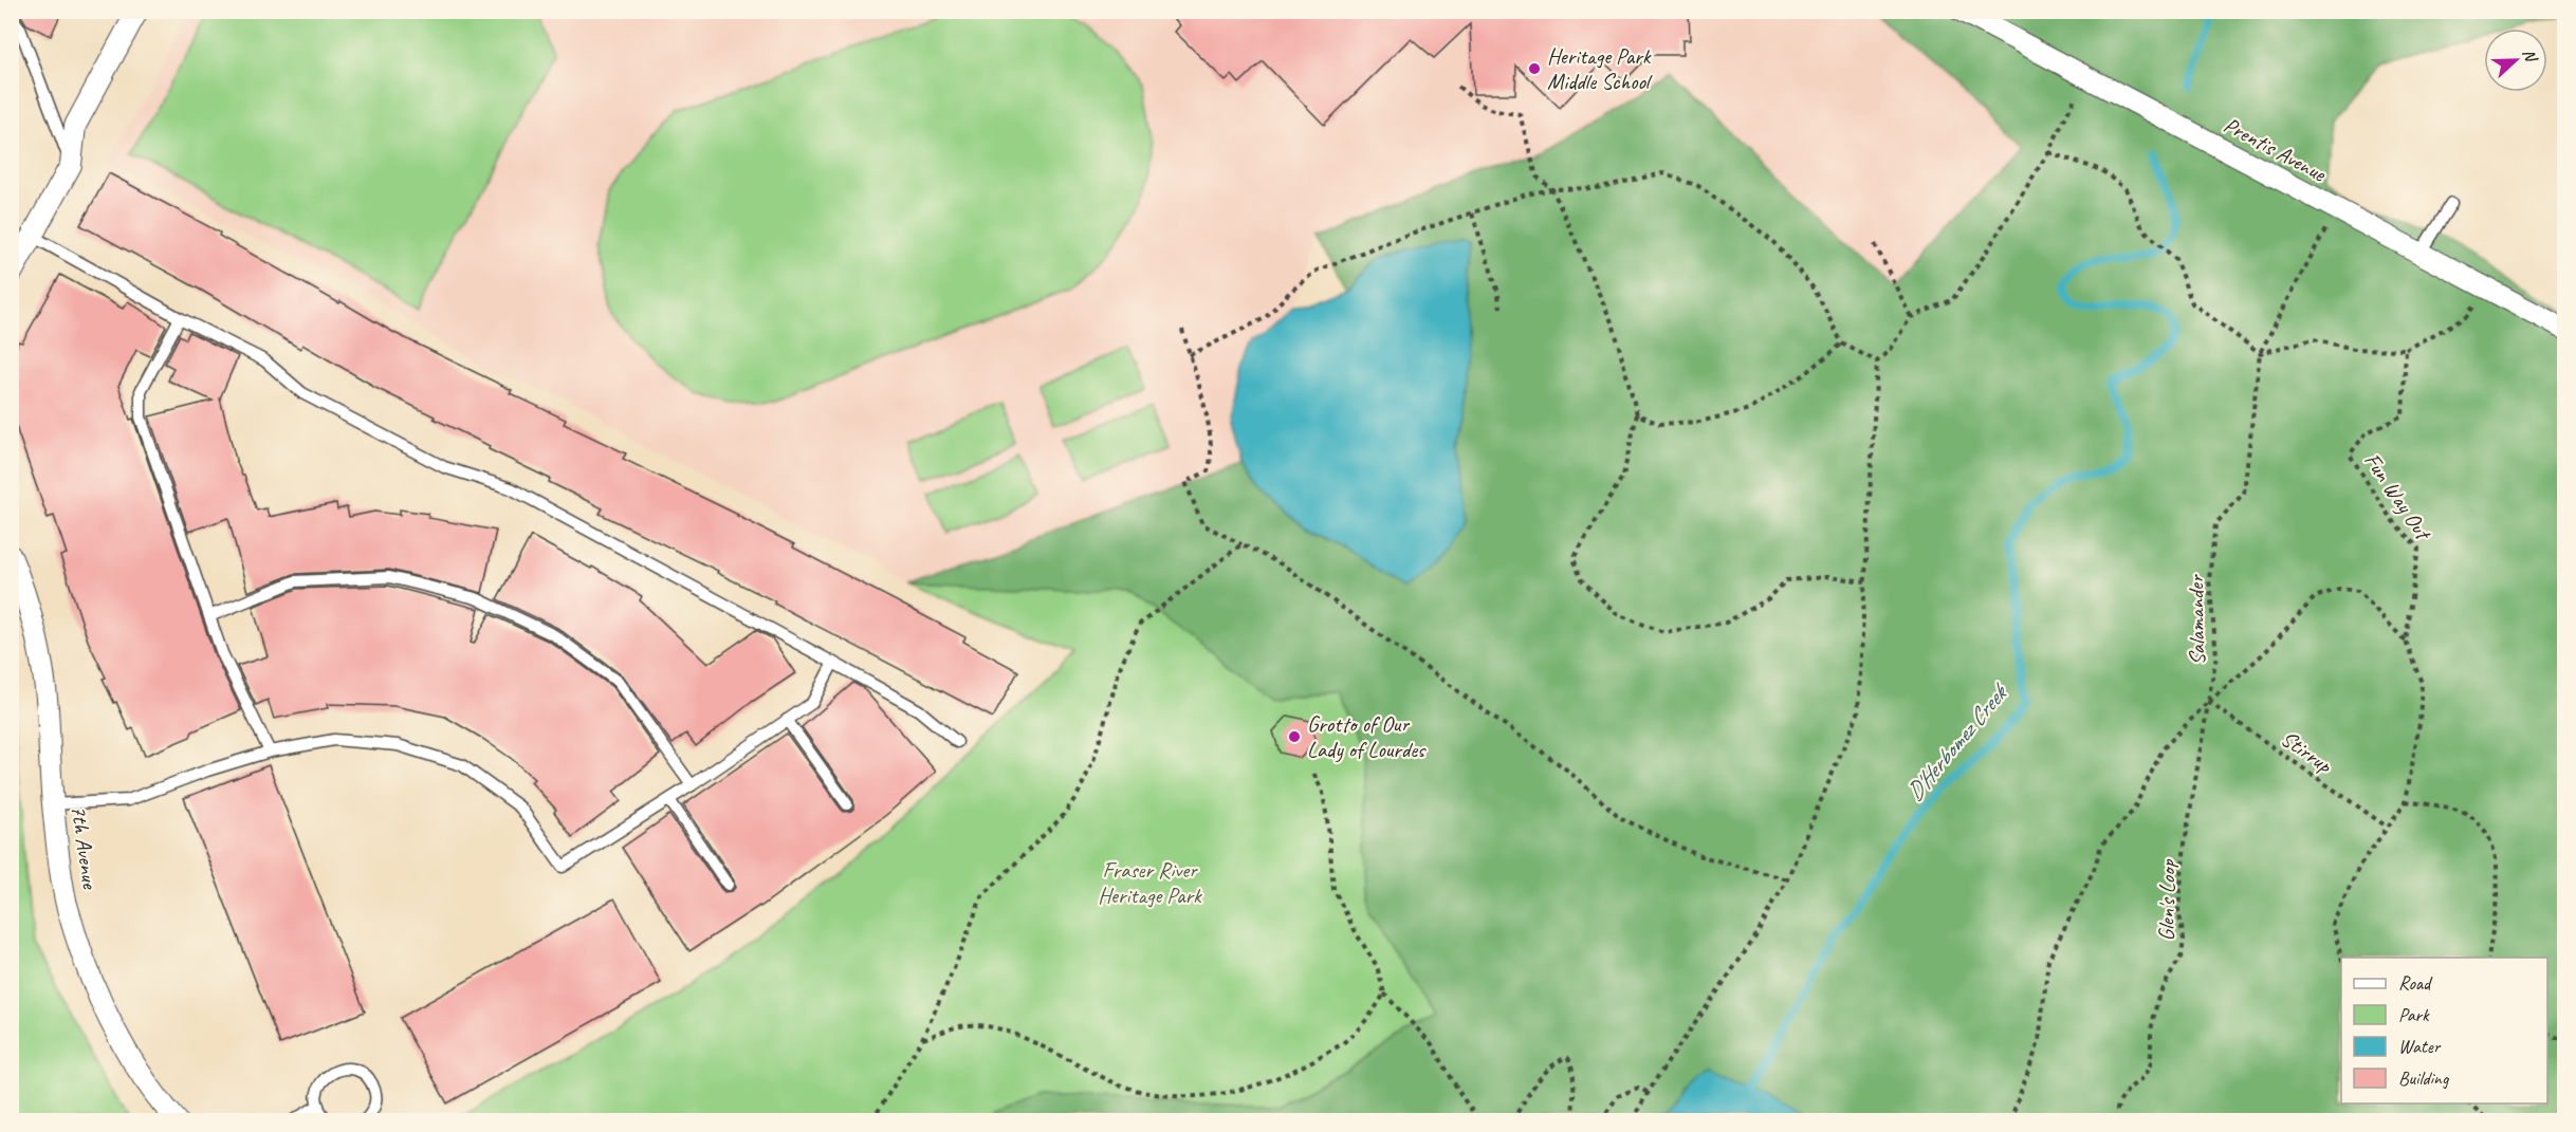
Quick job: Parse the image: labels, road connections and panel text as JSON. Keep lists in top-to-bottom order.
{
  "streets": {
    "street": ["Prentis Avenue", "7th Avenue"],
    "path": [
      "Fun Way Out",
      "Salamander",
      "Stirrup",
      "Glen's Loop"
    ]
  },
  "crossings": [
    ["Prentis Avenue", "Salamander"],
    ["Salamander", "Stirrup"],
    ["Salamander", "Glen's Loop"],
    ["Stirrup", "Glen's Loop"]
  ],
  "water": ["D'Herbomez Creek"],
  "parks": ["Fraser River Heritage Park"],
  "places": ["Heritage Park Middle School", "Grotto of Our Lady of Lourdes"],
  "legend": [
    "Road",
    "Park",
    "Water",
    "Building"
  ],
  "north": "right"
}
